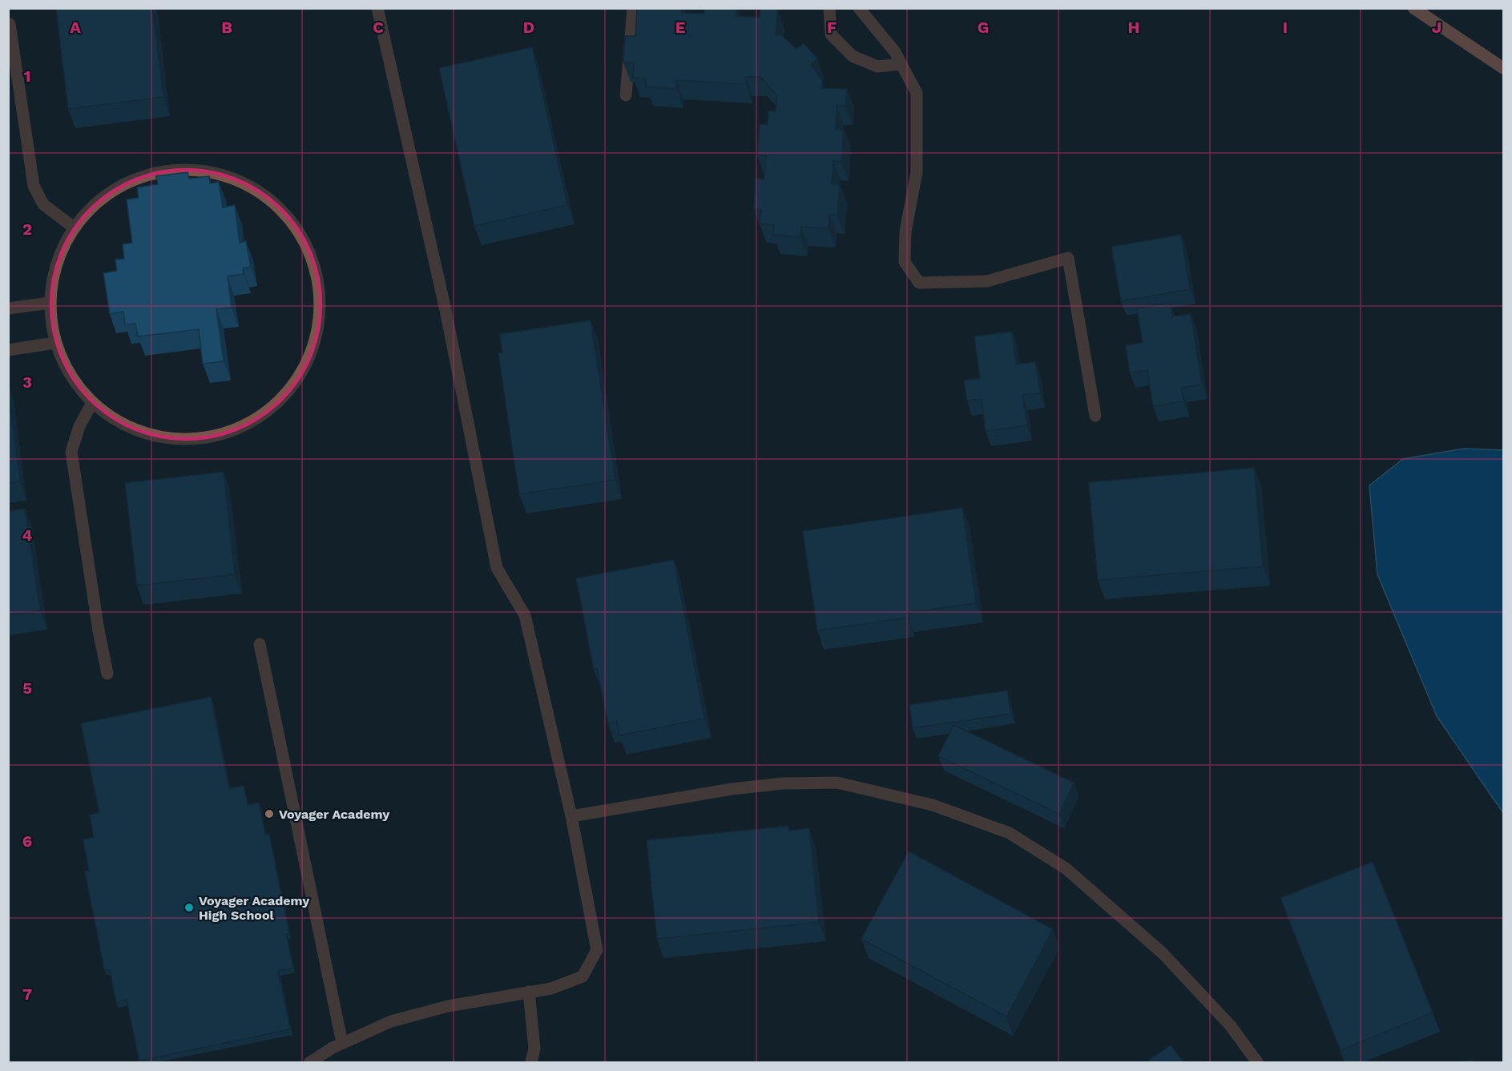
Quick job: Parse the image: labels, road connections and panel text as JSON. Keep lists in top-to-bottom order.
{
  "places": ["Voyager Academy", "Voyager Academy High School"],
  "grid": {
    "columns": [
      "A",
      "B",
      "C",
      "D",
      "E",
      "F",
      "G",
      "H",
      "I",
      "J"
    ],
    "rows": [
      "1",
      "2",
      "3",
      "4",
      "5",
      "6",
      "7"
    ]
  }
}
